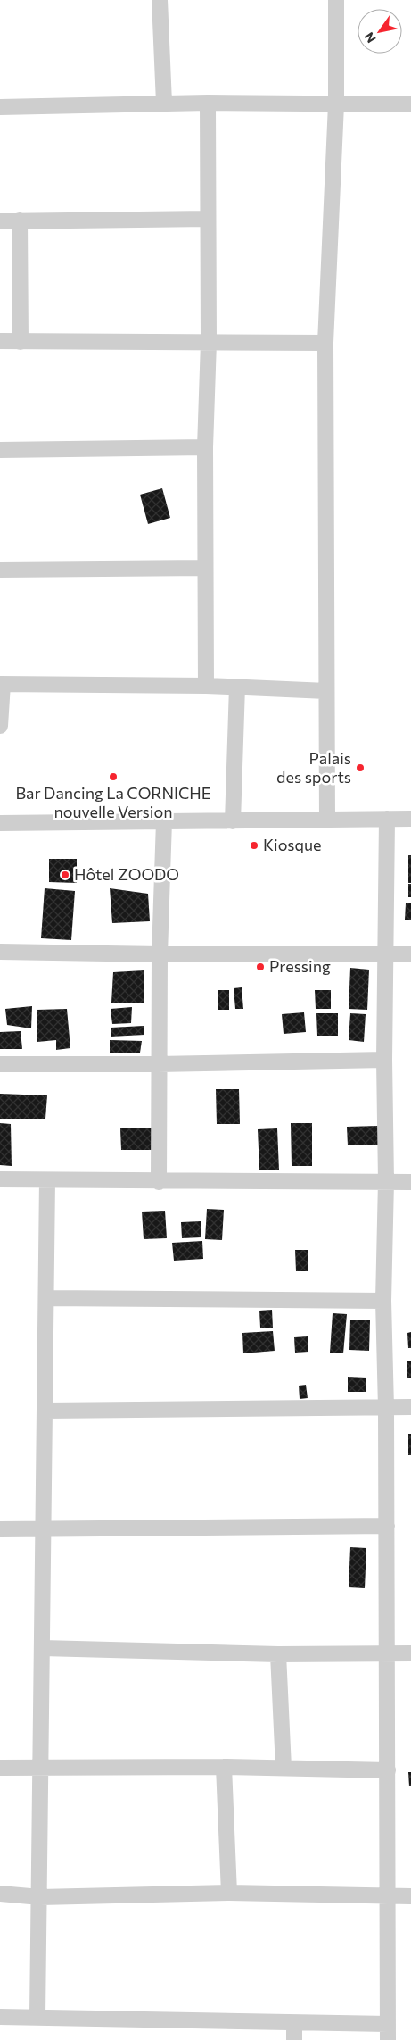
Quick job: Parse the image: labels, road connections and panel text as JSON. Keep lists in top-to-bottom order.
{
  "places": [
    "Palais des sports",
    "Bar Dancing La CORNICHE nouvelle Version",
    "Kiosque",
    "Hôtel ZOODO",
    "Pressing"
  ],
  "north": "bottom left"
}
